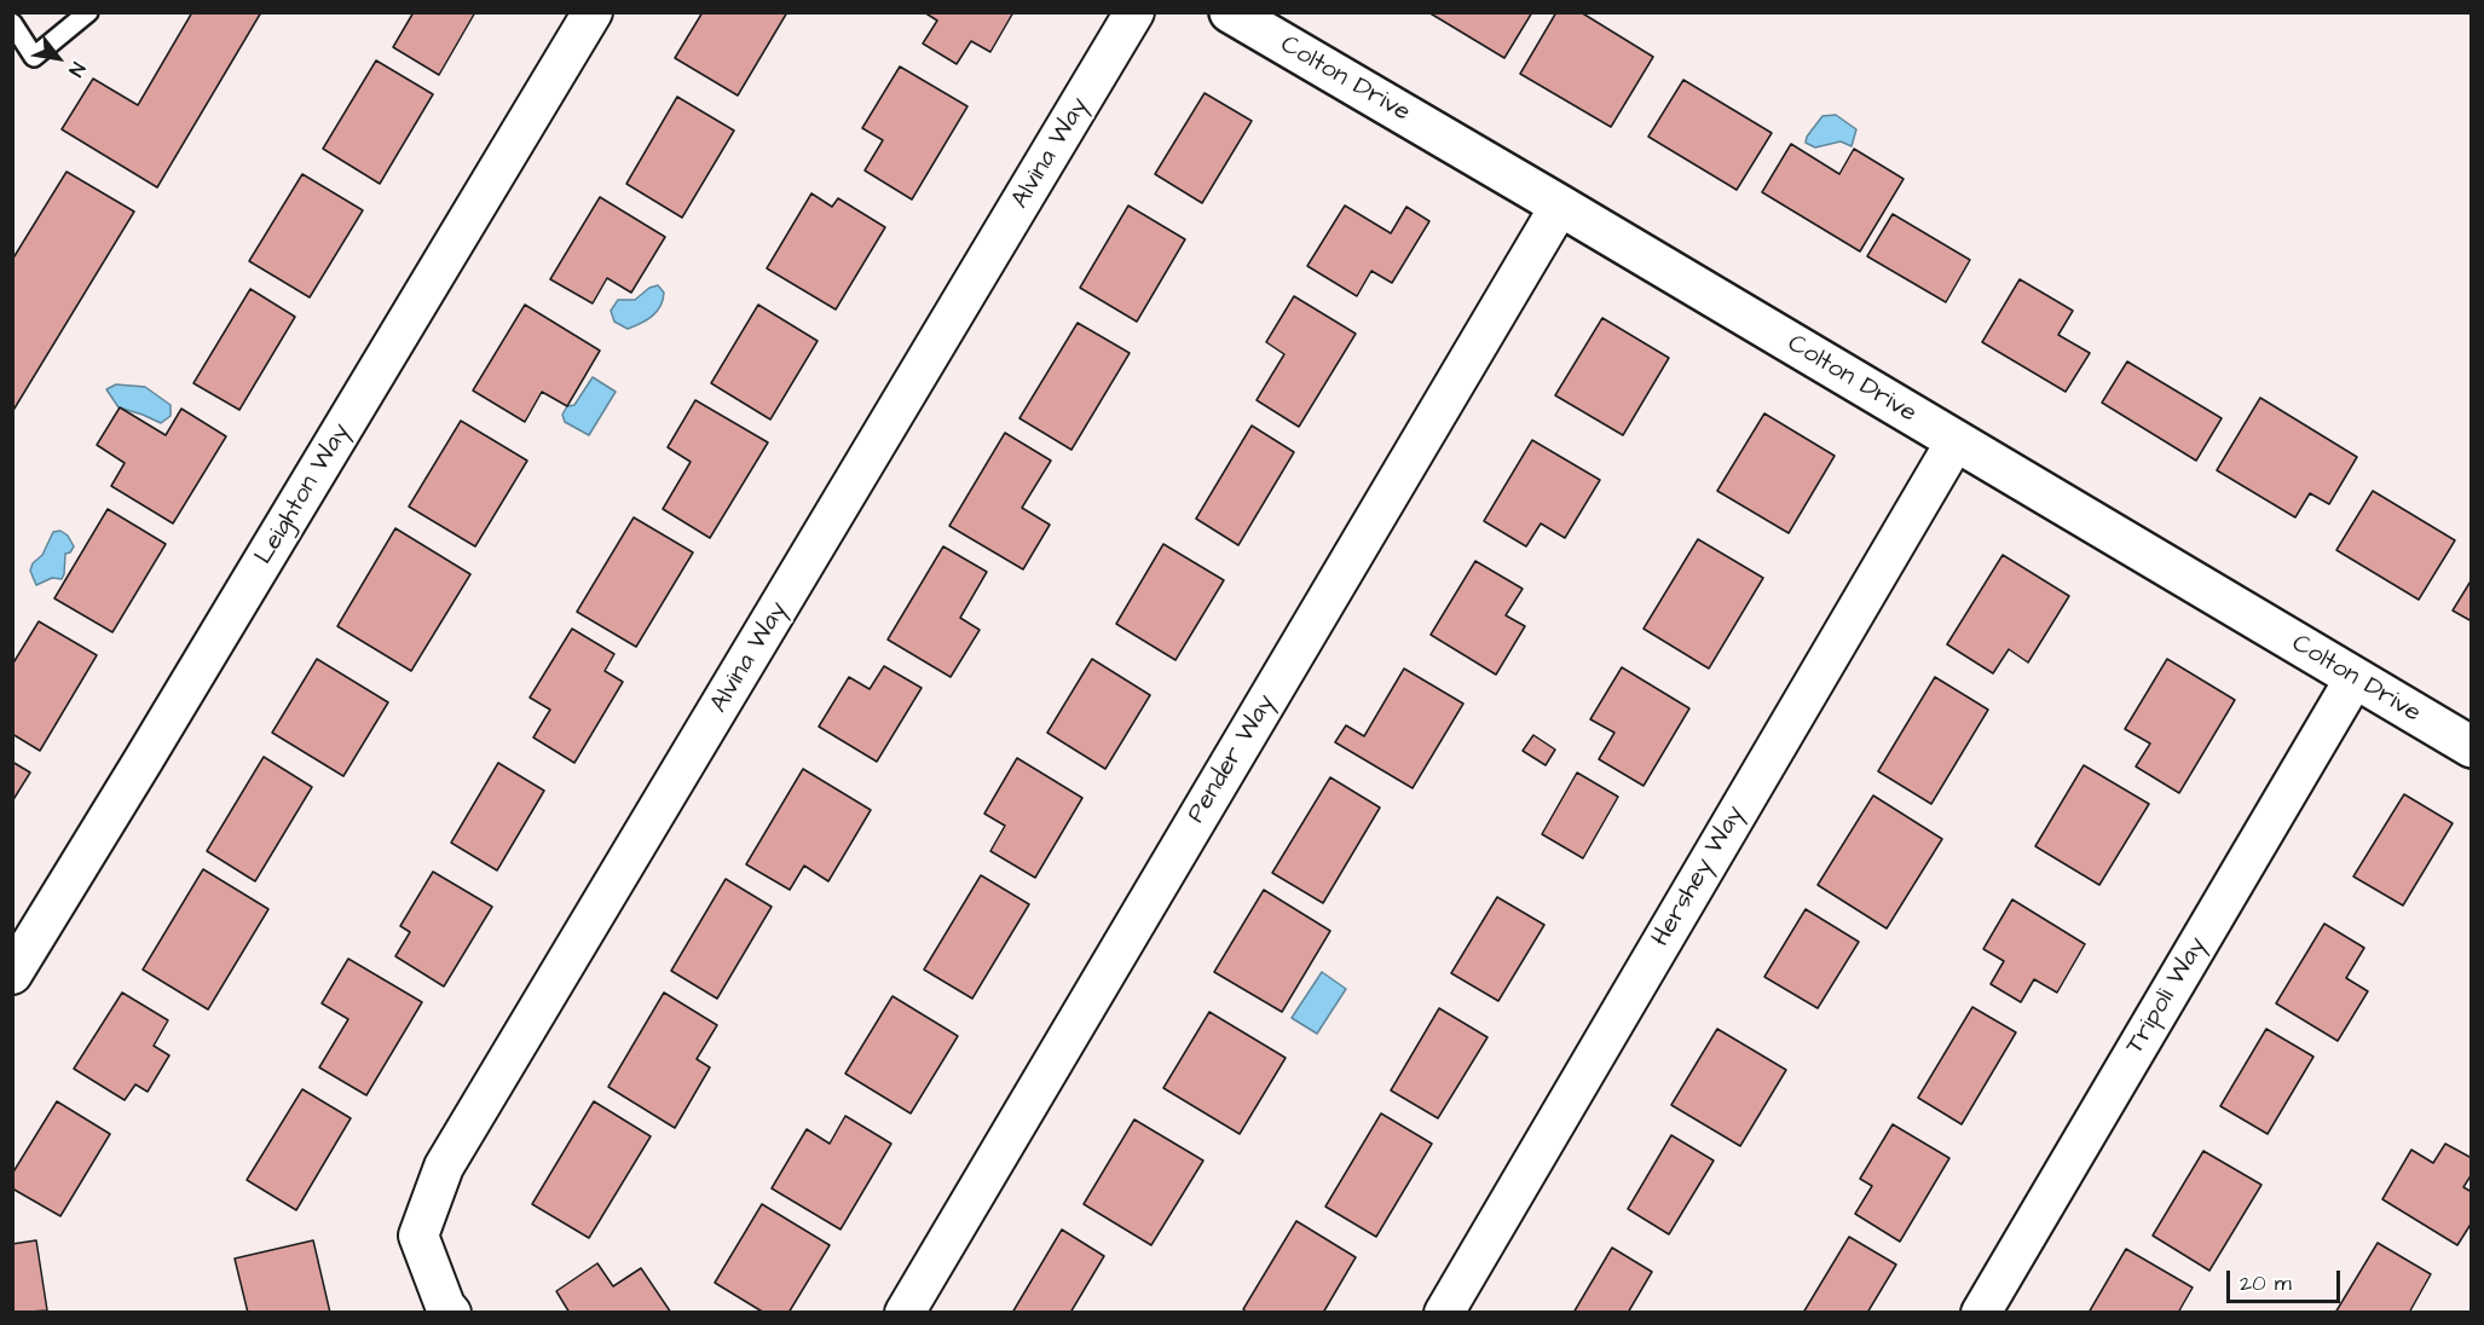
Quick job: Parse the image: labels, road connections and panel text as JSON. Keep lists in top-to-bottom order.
{
  "streets": {
    "street": [
      "Colton Drive",
      "Alvina Way",
      "Leighton Way",
      "Pender Way",
      "Hershey Way",
      "Tripoli Way"
    ]
  },
  "crossings": [
    ["Colton Drive", "Pender Way"],
    ["Colton Drive", "Hershey Way"],
    ["Colton Drive", "Tripoli Way"]
  ],
  "scale_bar": "20 m",
  "north": "bottom right"
}
